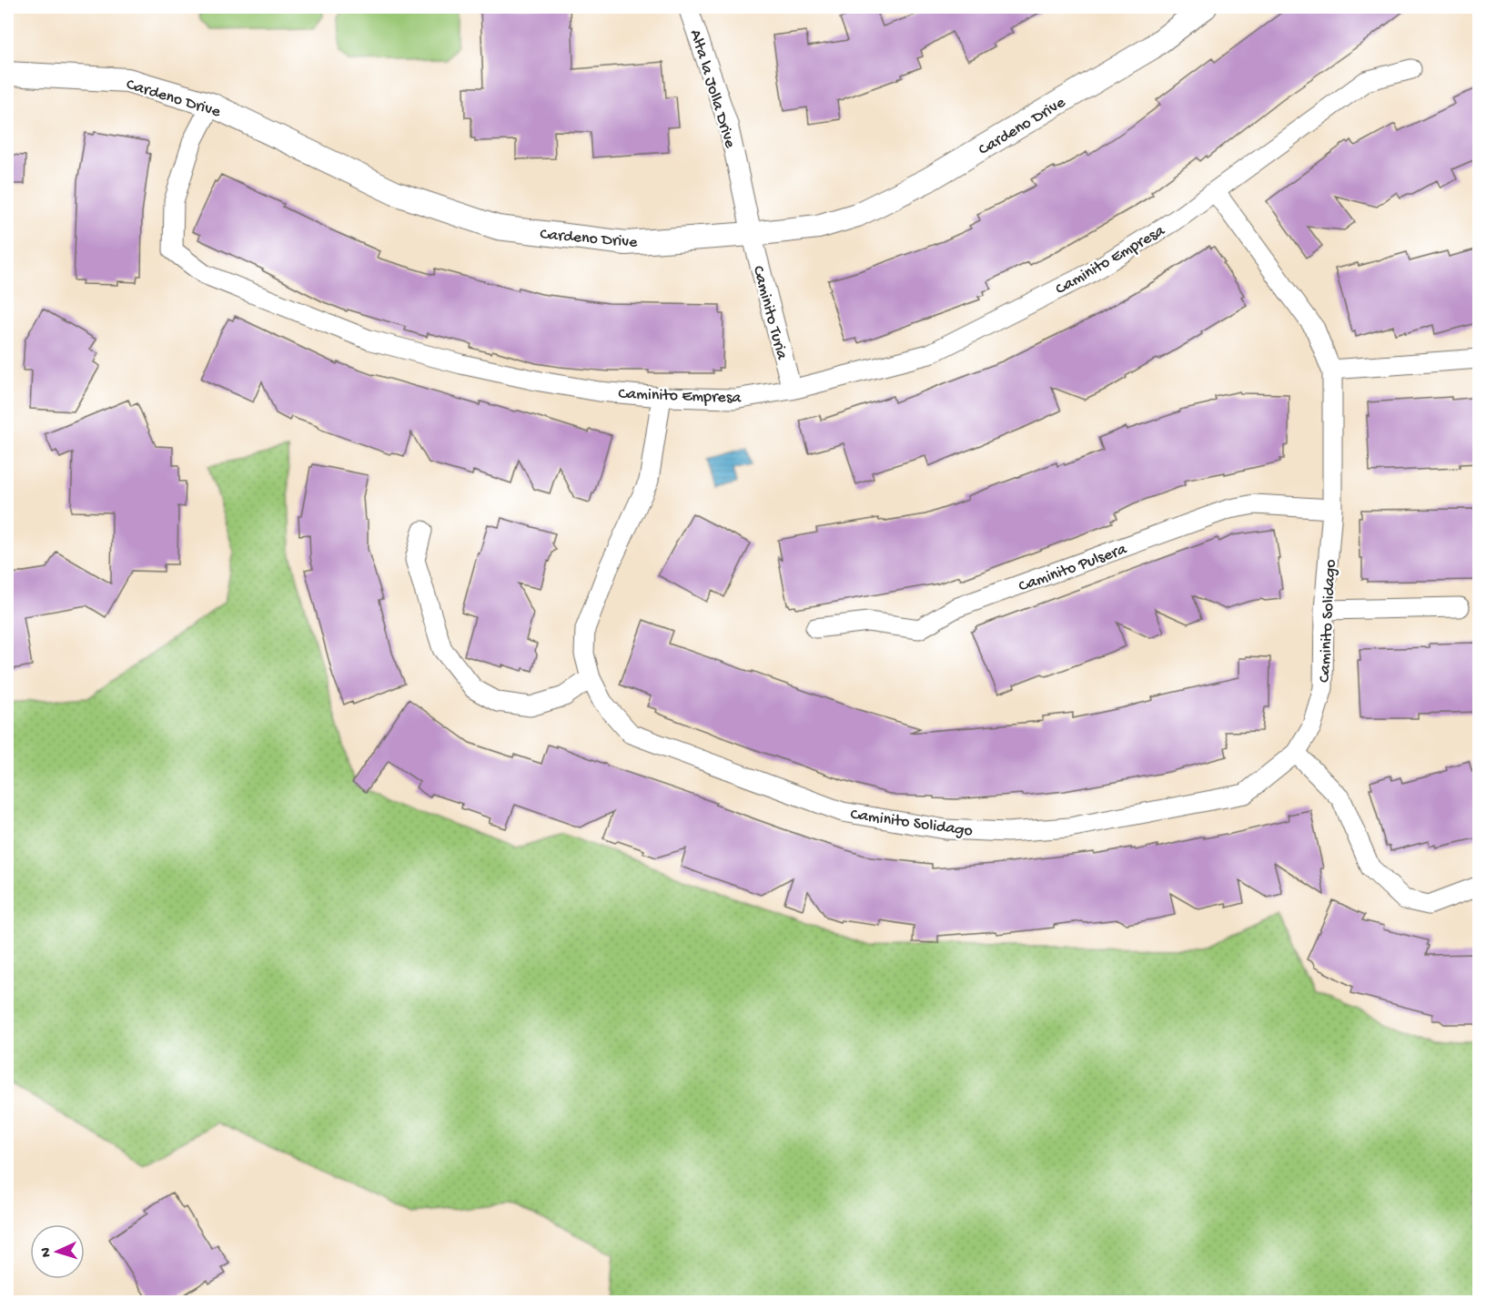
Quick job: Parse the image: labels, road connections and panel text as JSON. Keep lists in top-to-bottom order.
{
  "streets": {
    "street": [
      "Alta la Jolla Drive",
      "Cardeno Drive",
      "Caminito Empresa",
      "Caminito Turia",
      "Caminito Pulsera",
      "Caminito Solidago"
    ]
  },
  "crossings": [
    ["Alta la Jolla Drive", "Cardeno Drive"],
    ["Alta la Jolla Drive", "Caminito Turia"],
    ["Cardeno Drive", "Caminito Empresa"],
    ["Cardeno Drive", "Caminito Turia"],
    ["Caminito Empresa", "Caminito Turia"],
    ["Caminito Empresa", "Caminito Solidago"],
    ["Caminito Pulsera", "Caminito Solidago"]
  ],
  "north": "left"
}
